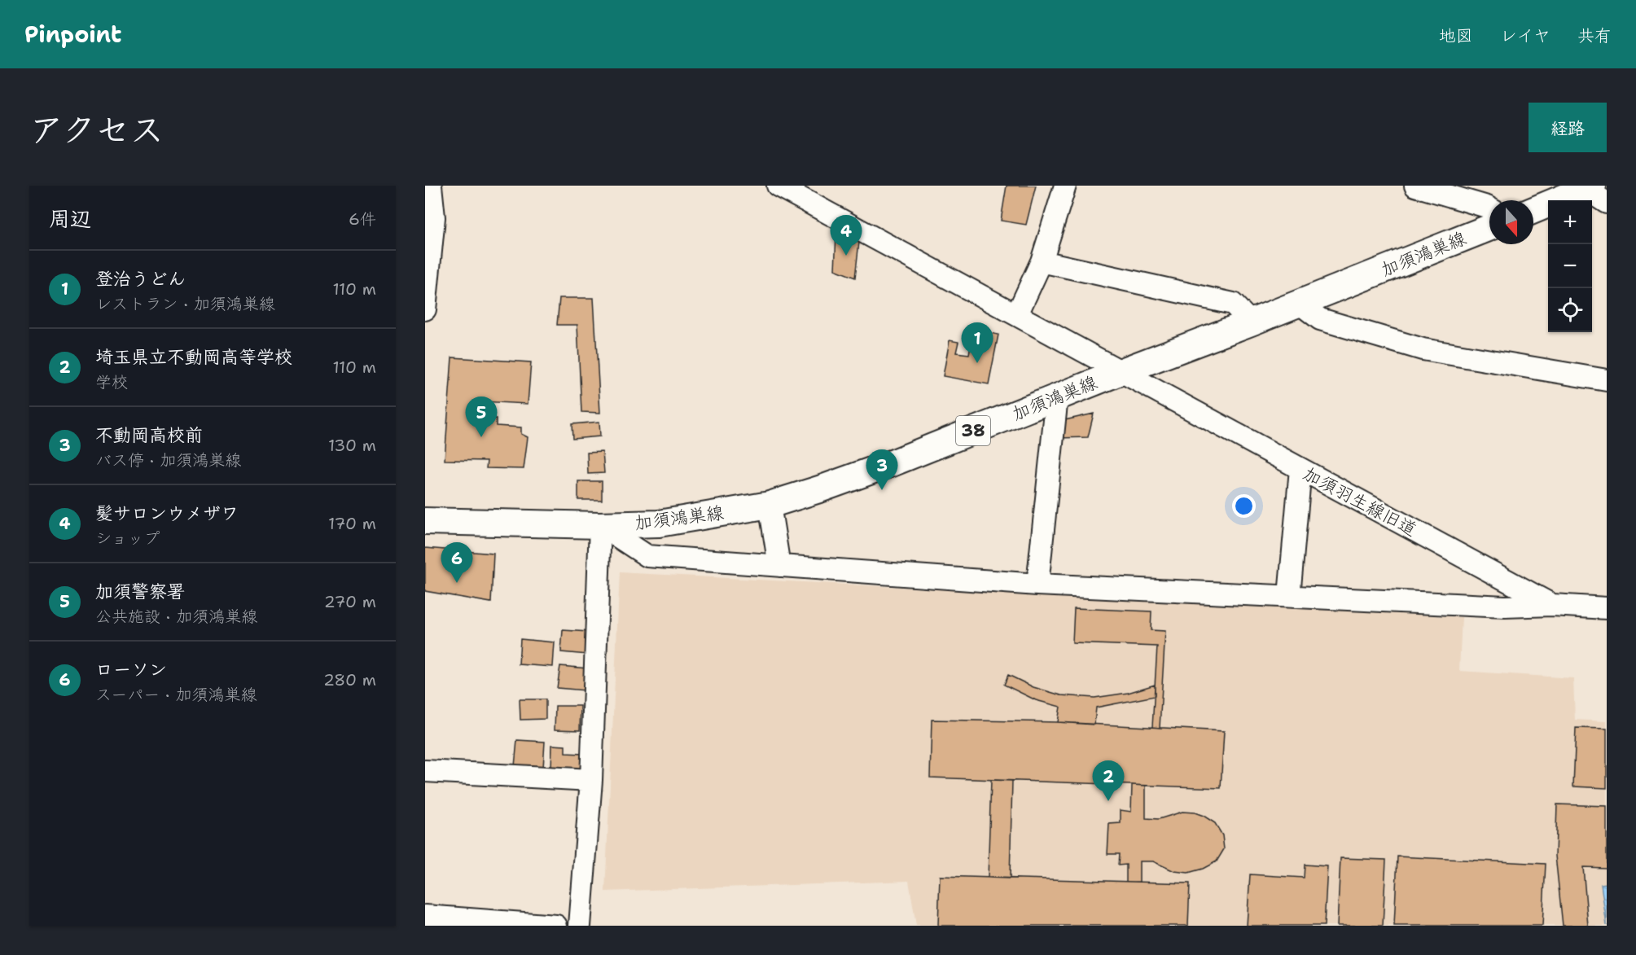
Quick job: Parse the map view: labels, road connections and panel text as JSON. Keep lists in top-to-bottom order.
{
  "streets": {
    "main road": ["加須鴻巣線", "38"],
    "street": ["加須羽生線旧道"]
  },
  "crossings": [
    ["加須鴻巣線", "加須羽生線旧道"]
  ],
  "north": "bottom",
  "page": {
    "header": "Pinpoint",
    "nav": ["地図", "レイヤ", "共有"],
    "title": "アクセス",
    "buttons": "経路",
    "heading": ["周辺", "6件"],
    "map_buttons": ["+", "−"],
    "pins": [
      "4",
      "1",
      "5",
      "3",
      "6",
      "2"
    ],
    "list": [
      {
        "mark": "1",
        "name": "登治うどん",
        "note": "レストラン · 加須鴻巣線",
        "value": "110 m"
      },
      {
        "mark": "2",
        "name": "埼玉県立不動岡高等学校",
        "note": "学校",
        "value": "110 m"
      },
      {
        "mark": "3",
        "name": "不動岡高校前",
        "note": "バス停 · 加須鴻巣線",
        "value": "130 m"
      },
      {
        "mark": "4",
        "name": "髪サロンウメザワ",
        "note": "ショップ",
        "value": "170 m"
      },
      {
        "mark": "5",
        "name": "加須警察署",
        "note": "公共施設 · 加須鴻巣線",
        "value": "270 m"
      },
      {
        "mark": "6",
        "name": "ローソン",
        "note": "スーパー · 加須鴻巣線",
        "value": "280 m"
      }
    ]
  }
}
